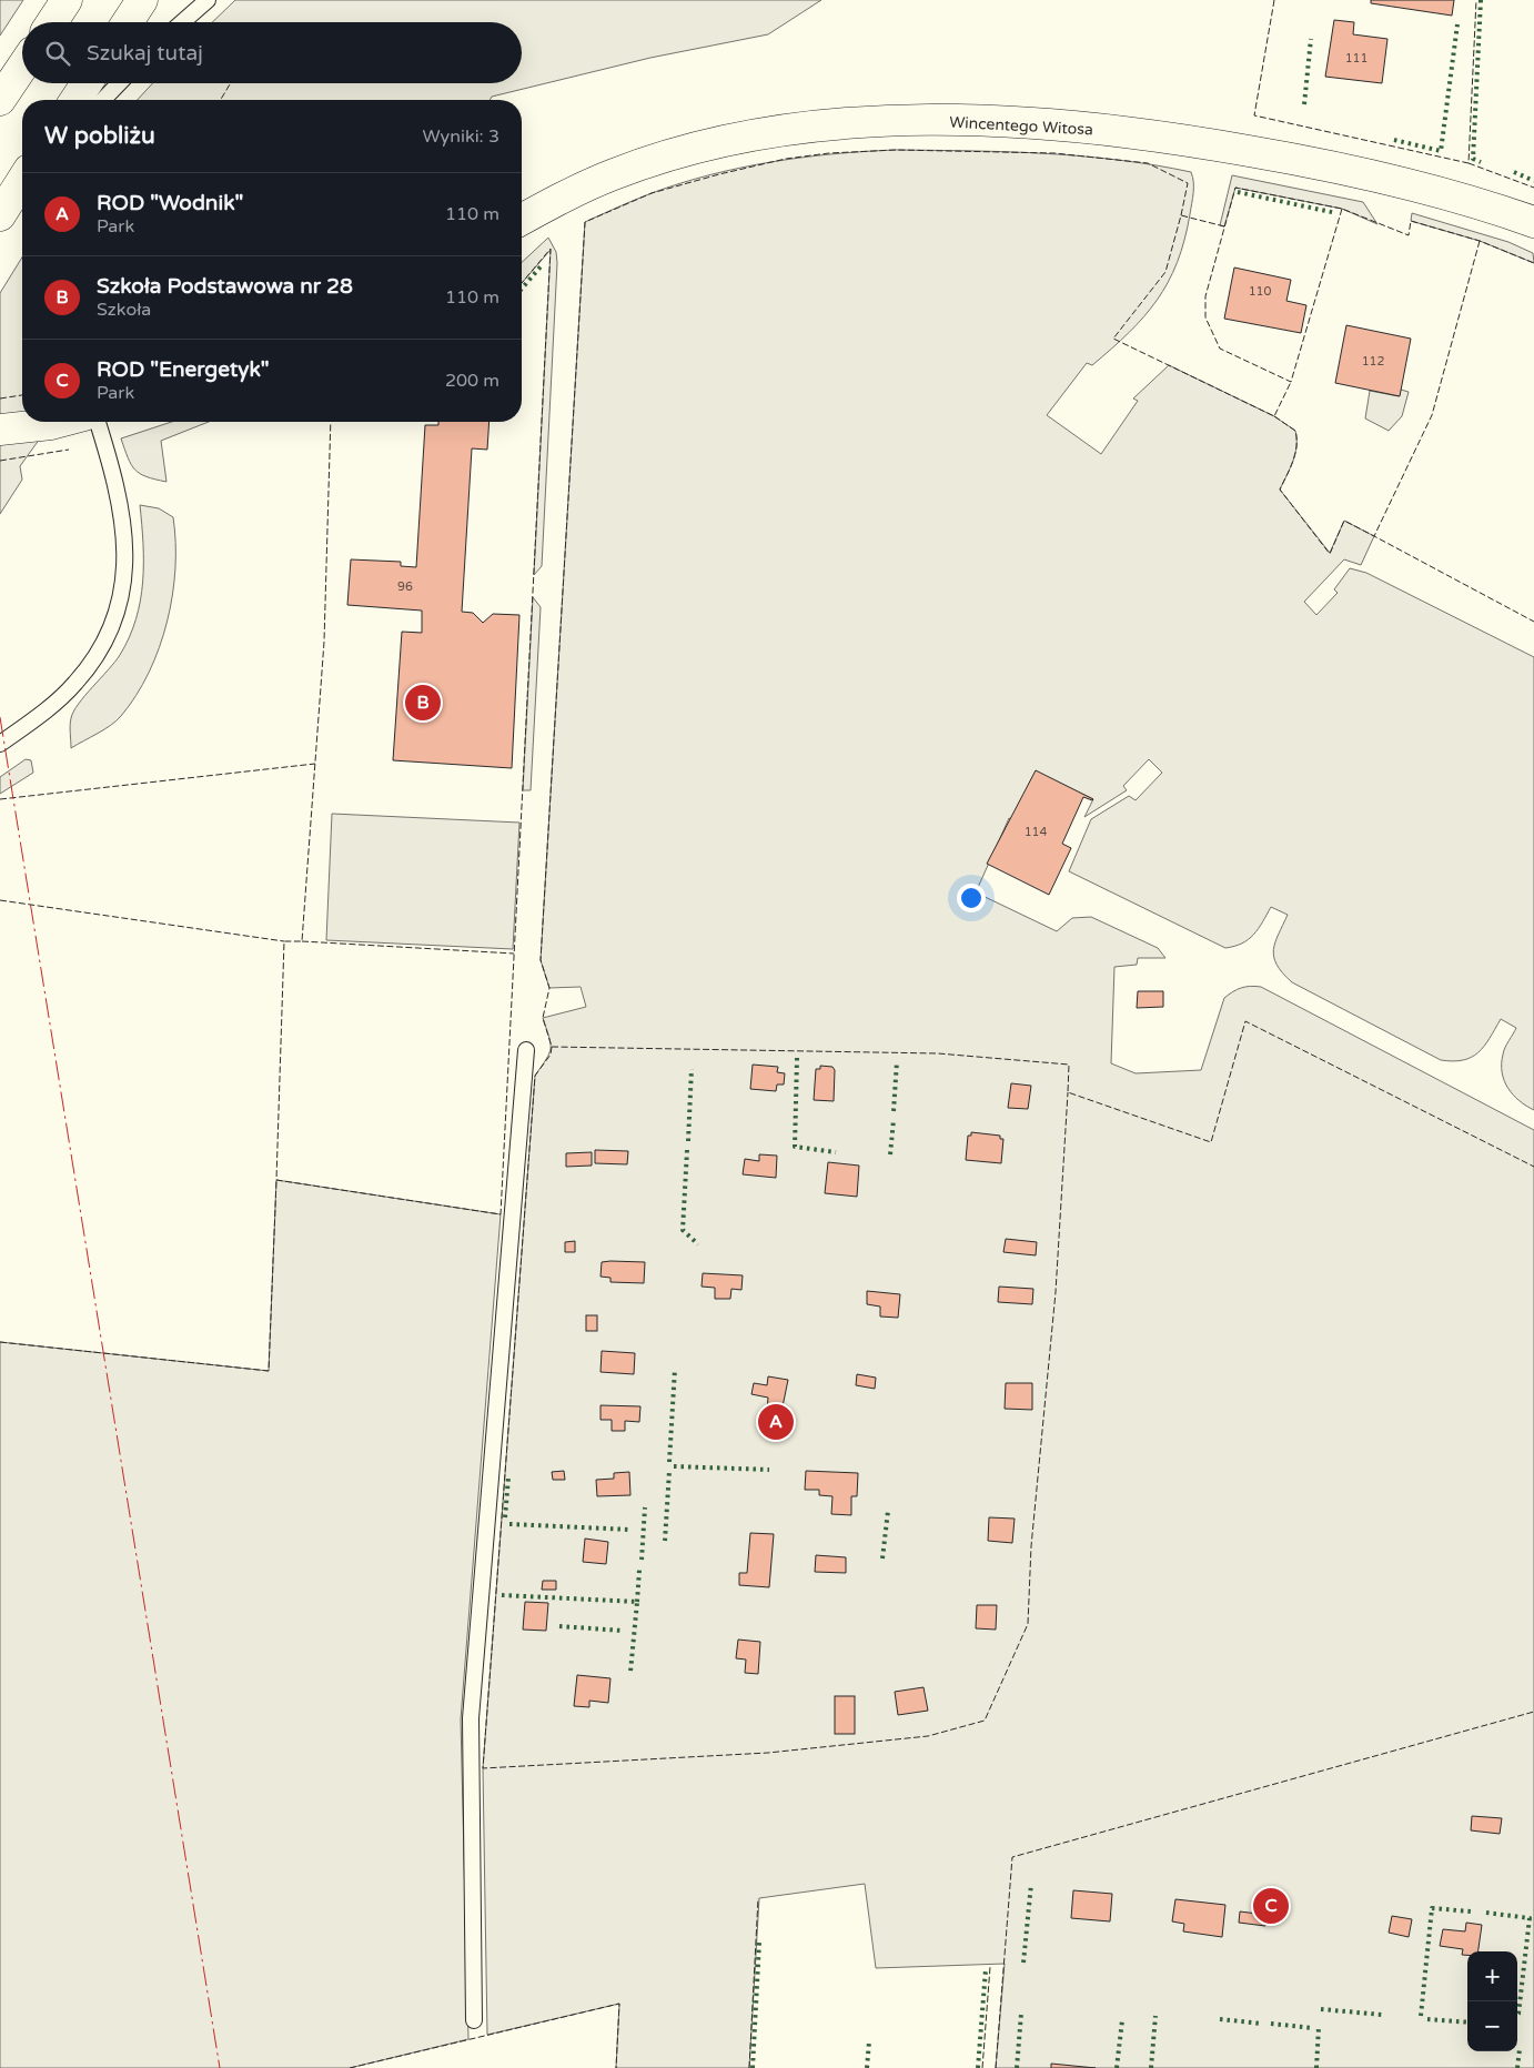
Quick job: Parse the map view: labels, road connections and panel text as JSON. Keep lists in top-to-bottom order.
{
  "streets": {
    "main road": ["Wincentego Witosa"]
  },
  "house_numbers": [
    "111",
    "110",
    "112",
    "96",
    "114"
  ],
  "page": {
    "search": "Szukaj tutaj",
    "heading": ["W pobliżu", "Wyniki: 3"],
    "list": [
      {
        "mark": "A",
        "name": "ROD \"Wodnik\"",
        "note": "Park",
        "value": "110 m"
      },
      {
        "mark": "B",
        "name": "Szkoła Podstawowa nr 28",
        "note": "Szkoła",
        "value": "110 m"
      },
      {
        "mark": "C",
        "name": "ROD \"Energetyk\"",
        "note": "Park",
        "value": "200 m"
      }
    ],
    "pins": ["B", "A", "C"],
    "map_buttons": ["+", "−"]
  }
}
